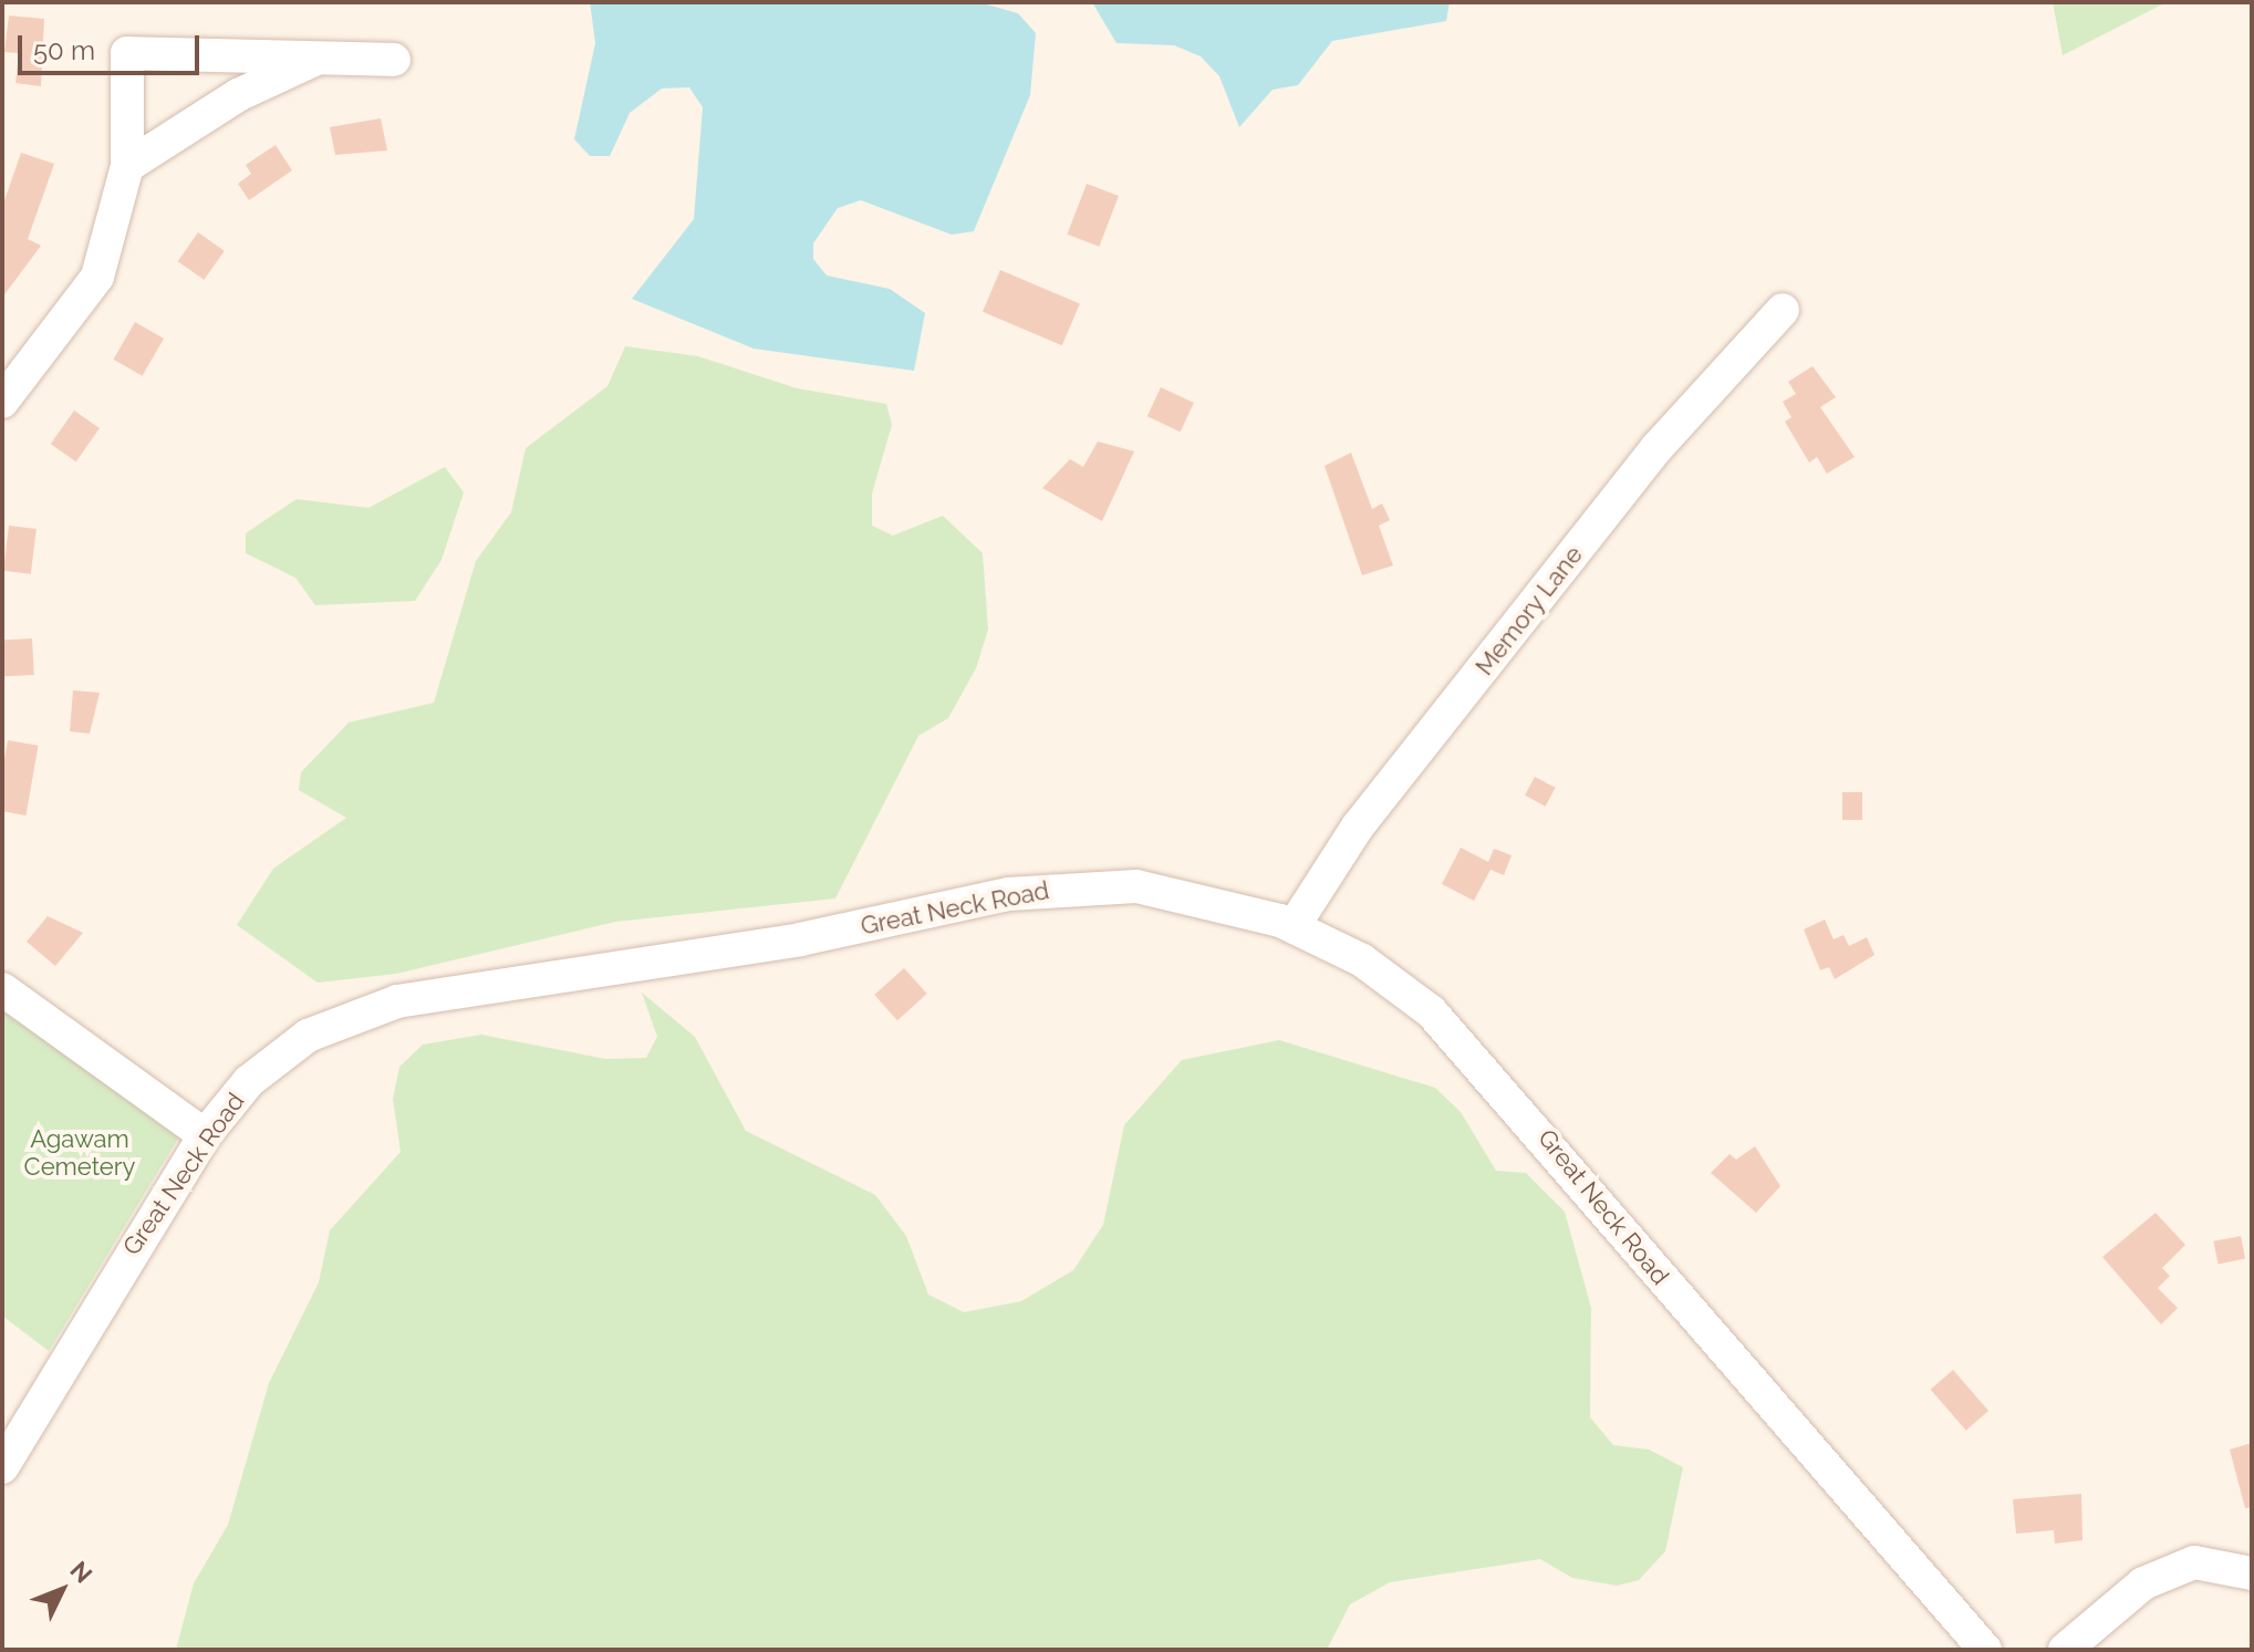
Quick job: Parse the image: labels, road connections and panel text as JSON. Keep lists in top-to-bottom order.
{
  "streets": {
    "street": ["Memory Lane", "Great Neck Road"]
  },
  "crossings": [
    ["Memory Lane", "Great Neck Road"]
  ],
  "parks": ["Agawam Cemetery"],
  "scale_bar": "50 m",
  "north": "top right"
}
